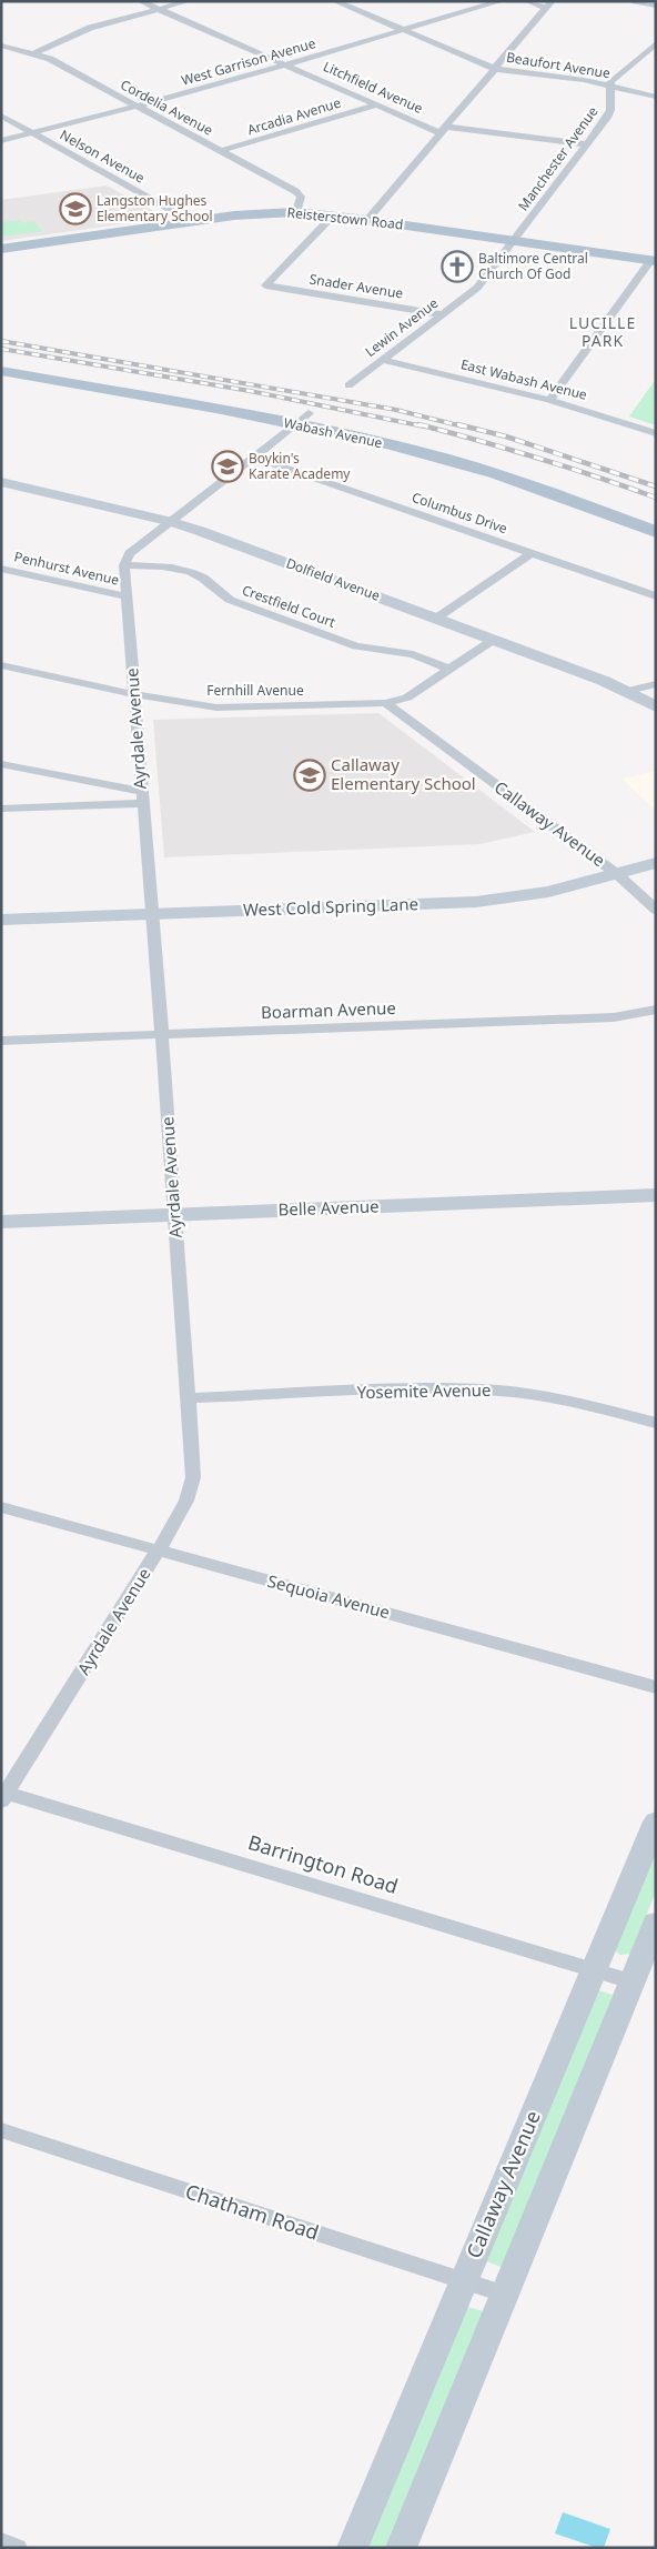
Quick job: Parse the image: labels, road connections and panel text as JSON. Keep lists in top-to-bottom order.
{
  "streets": {
    "main road": ["Reisterstown Road", "Wabash Avenue"],
    "street": [
      "West Garrison Avenue",
      "Beaufort Avenue",
      "Litchfield Avenue",
      "Cordelia Avenue",
      "Arcadia Avenue",
      "Nelson Avenue",
      "Manchester Avenue",
      "Snader Avenue",
      "Lewin Avenue",
      "East Wabash Avenue",
      "Columbus Drive",
      "Penhurst Avenue",
      "Dolfield Avenue",
      "Crestfield Court",
      "Fernhill Avenue",
      "Ayrdale Avenue",
      "Callaway Avenue",
      "West Cold Spring Lane",
      "Boarman Avenue",
      "Belle Avenue",
      "Yosemite Avenue",
      "Sequoia Avenue",
      "Barrington Road",
      "Chatham Road"
    ]
  },
  "crossings": [
    ["West Garrison Avenue", "Beaufort Avenue"],
    ["West Garrison Avenue", "Litchfield Avenue"],
    ["West Garrison Avenue", "Cordelia Avenue"],
    ["West Garrison Avenue", "Nelson Avenue"],
    ["Beaufort Avenue", "Manchester Avenue"],
    ["Litchfield Avenue", "Arcadia Avenue"],
    ["Litchfield Avenue", "Manchester Avenue"],
    ["Cordelia Avenue", "Arcadia Avenue"],
    ["Cordelia Avenue", "Reisterstown Road"],
    ["Nelson Avenue", "Reisterstown Road"],
    ["Manchester Avenue", "Reisterstown Road"],
    ["Manchester Avenue", "Lewin Avenue"],
    ["Reisterstown Road", "Snader Avenue"],
    ["Reisterstown Road", "Lewin Avenue"],
    ["Snader Avenue", "Lewin Avenue"],
    ["Lewin Avenue", "East Wabash Avenue"],
    ["Penhurst Avenue", "Ayrdale Avenue"],
    ["Dolfield Avenue", "Fernhill Avenue"],
    ["Crestfield Court", "Fernhill Avenue"],
    ["Crestfield Court", "Ayrdale Avenue"],
    ["Fernhill Avenue", "Ayrdale Avenue"],
    ["Fernhill Avenue", "Callaway Avenue"],
    ["Ayrdale Avenue", "West Cold Spring Lane"],
    ["Ayrdale Avenue", "Boarman Avenue"],
    ["Ayrdale Avenue", "Belle Avenue"],
    ["Ayrdale Avenue", "Yosemite Avenue"],
    ["Ayrdale Avenue", "Sequoia Avenue"],
    ["Ayrdale Avenue", "Barrington Road"],
    ["Callaway Avenue", "West Cold Spring Lane"],
    ["Callaway Avenue", "Barrington Road"],
    ["Callaway Avenue", "Chatham Road"]
  ],
  "districts": ["LUCILLE PARK"],
  "places": {
    "school or university": ["Langston Hughes Elementary School", "Boykin's Karate Academy", "Callaway Elementary School"],
    "church": ["Baltimore Central Church Of God"]
  }
}
